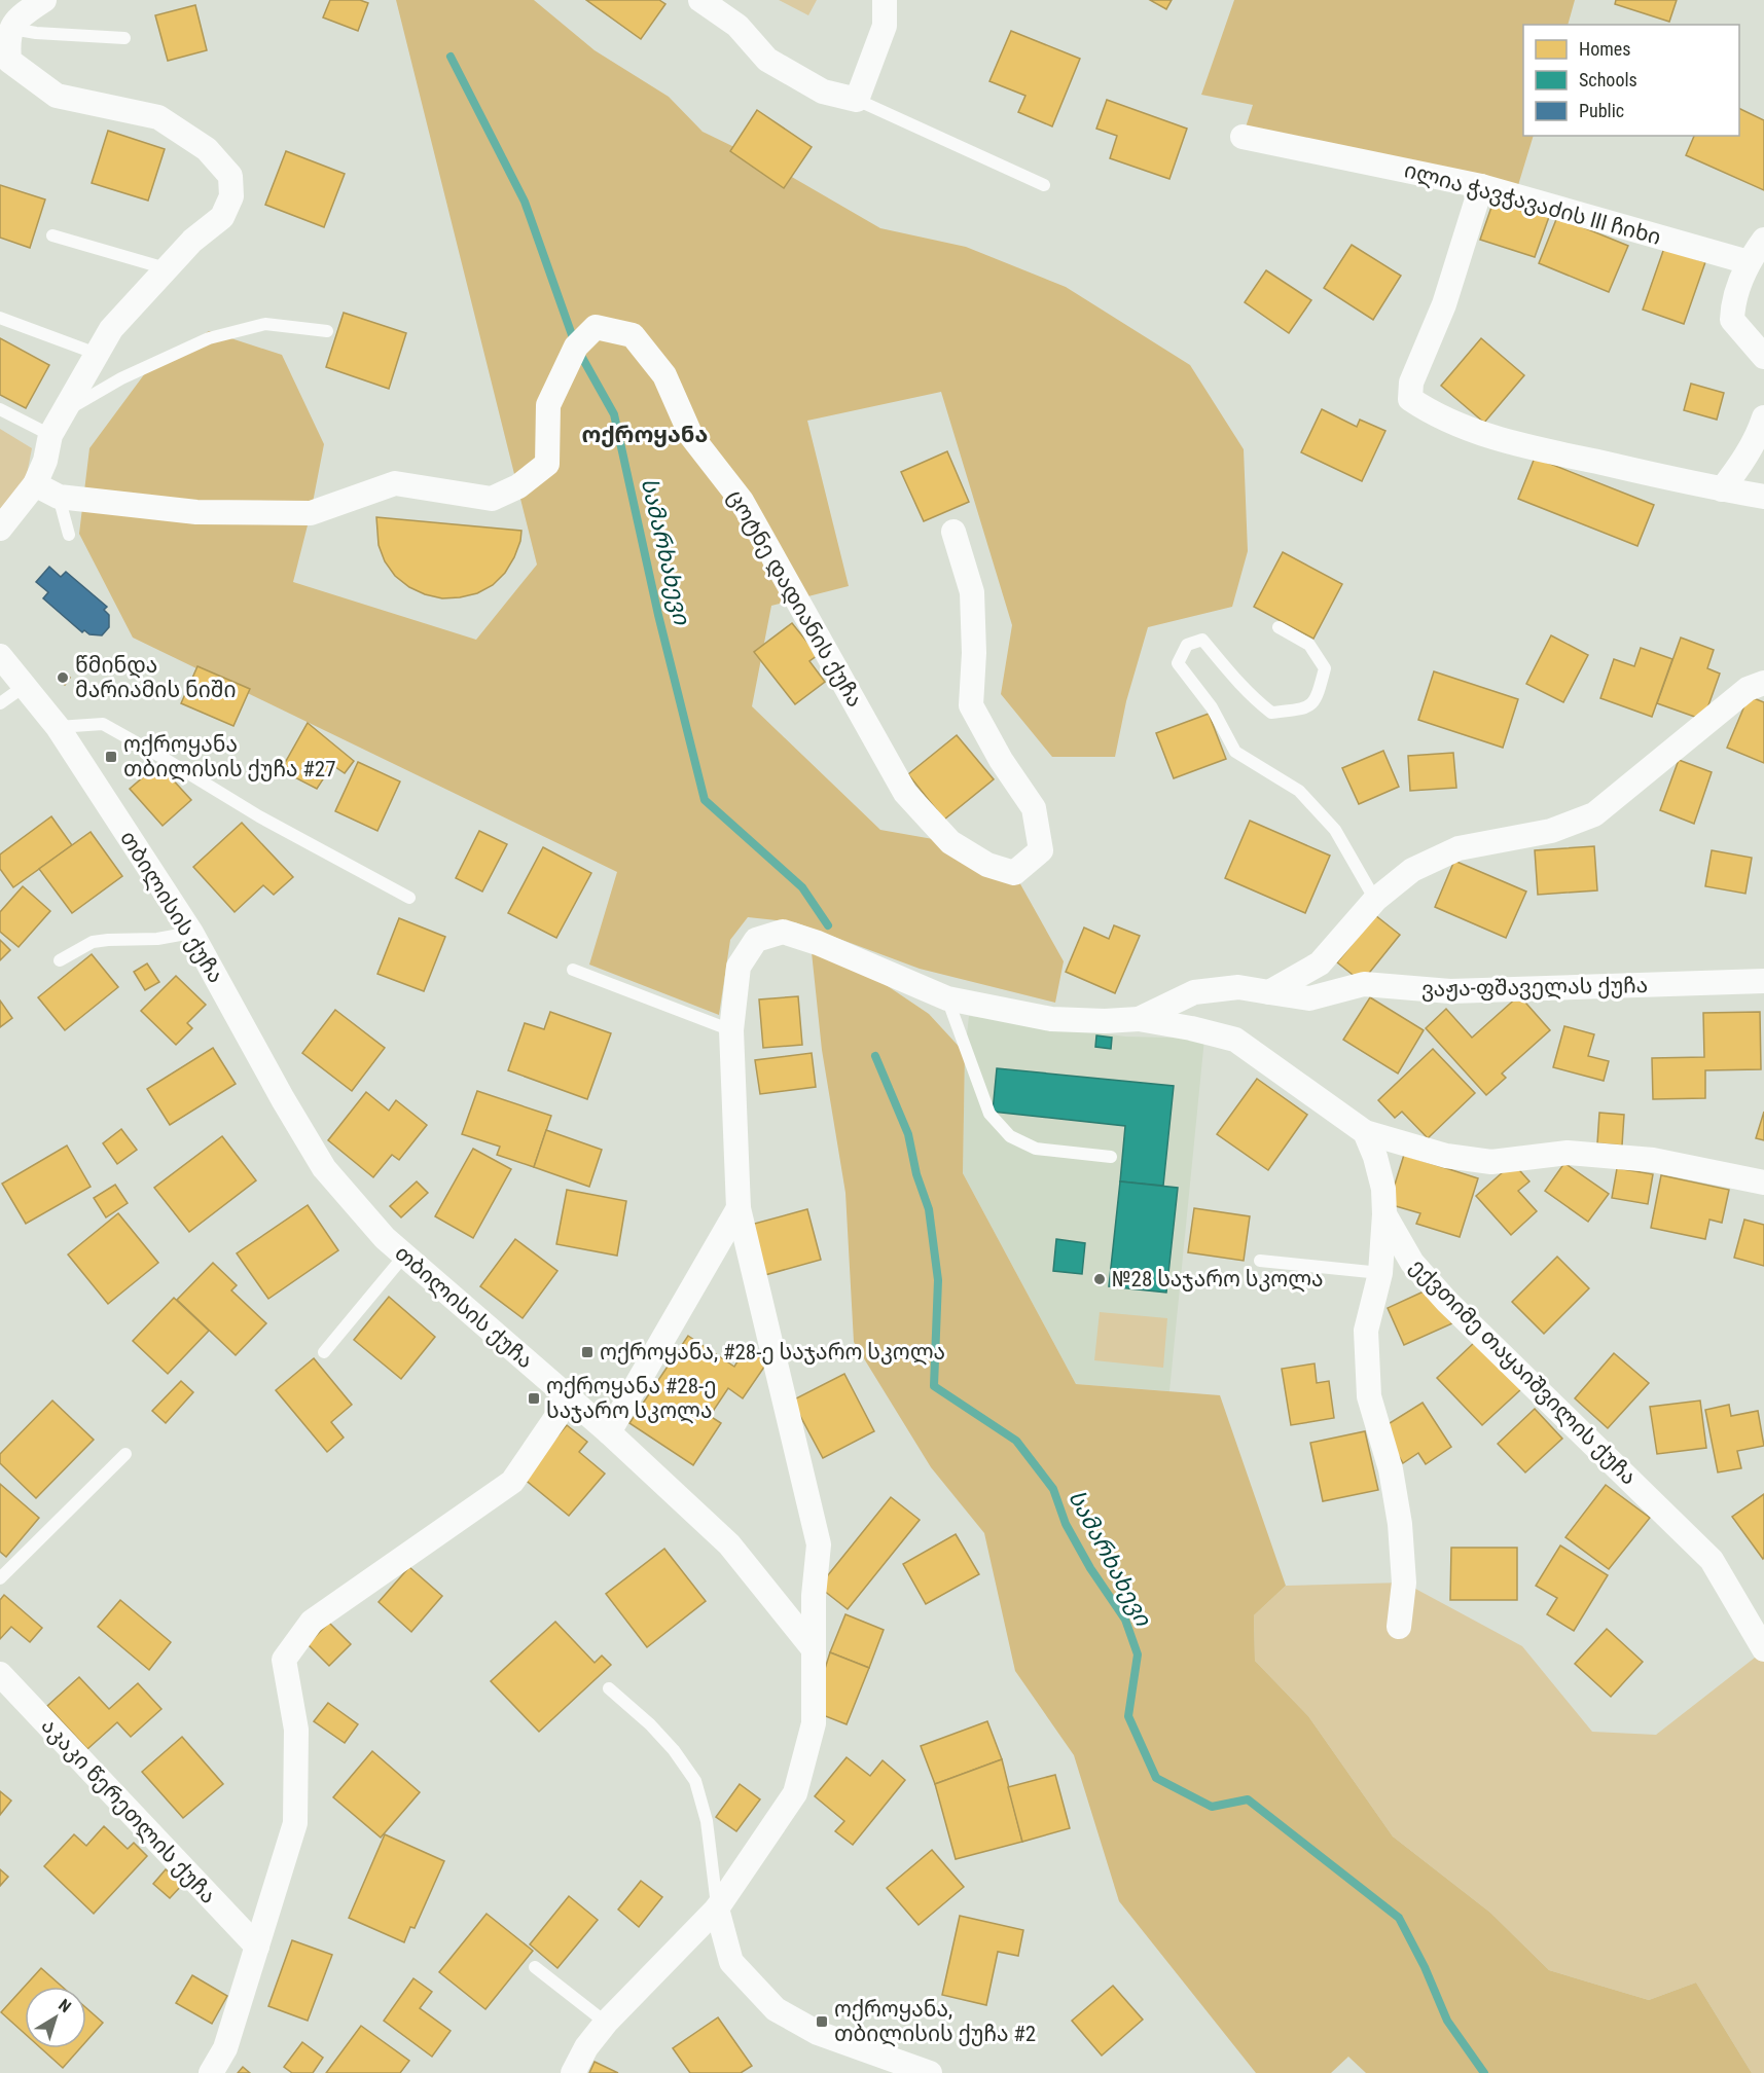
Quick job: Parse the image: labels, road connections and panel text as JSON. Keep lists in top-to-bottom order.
{
  "streets": {
    "street": [
      "ილია ჭავჭავაძის III ჩიხი",
      "ცოტნე დადიანის ქუჩა",
      "თბილისის ქუჩა",
      "ვაჟა-ფშაველას ქუჩა",
      "ექვთიმე თაყაიშვილის ქუჩა",
      "აკაკი წერეთლის ქუჩა"
    ]
  },
  "districts": ["ოქროყანა"],
  "water": ["სამარხახევი"],
  "places": {
    "other": ["წმინდა მარიამის ნიში", "№28 საჯარო სკოლა"],
    "transit": [
      "ოქროყანა თბილისის ქუჩა #27",
      "ოქროყანა, #28-ე საჯარო სკოლა",
      "ოქროყანა #28-ე საჯარო სკოლა",
      "ოქროყანა, თბილისის ქუჩა #2"
    ]
  },
  "legend": ["Homes", "Schools", "Public"],
  "north": "top right"
}
